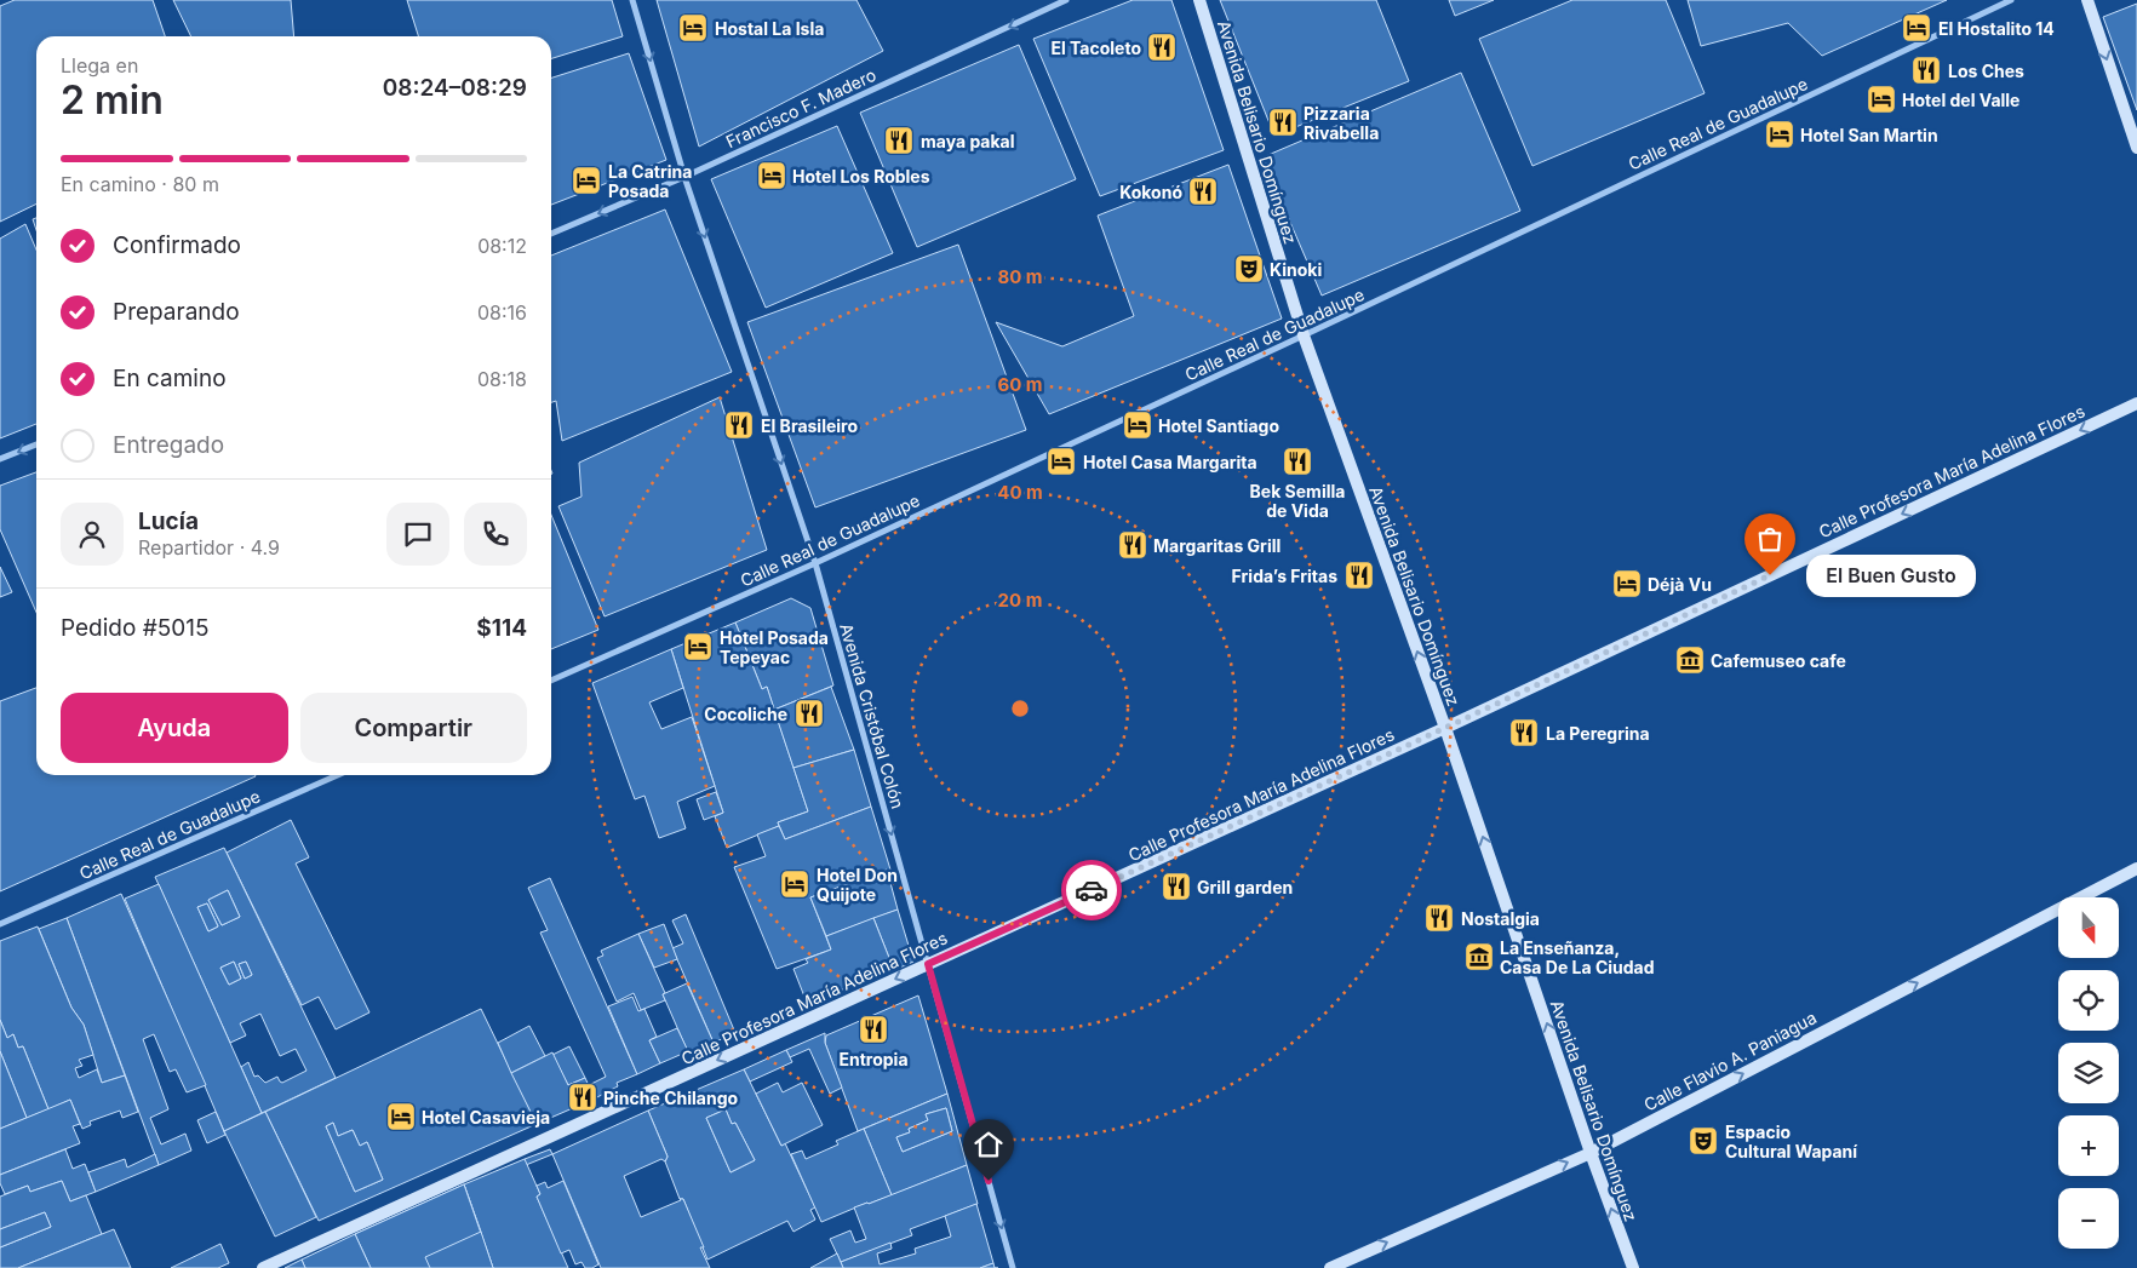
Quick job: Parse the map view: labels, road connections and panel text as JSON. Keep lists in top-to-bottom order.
{
  "streets": {
    "street": [
      "Francisco F. Madero",
      "Calle Real de Guadalupe",
      "Avenida Belisario Domínguez",
      "Calle Profesora María Adelina Flores",
      "Avenida Cristóbal Colón",
      "Calle Flavio A. Paniagua"
    ]
  },
  "crossings": [
    ["Francisco F. Madero", "Avenida Cristóbal Colón"],
    ["Calle Real de Guadalupe", "Avenida Belisario Domínguez"],
    ["Calle Real de Guadalupe", "Avenida Cristóbal Colón"],
    ["Avenida Belisario Domínguez", "Calle Profesora María Adelina Flores"],
    ["Avenida Belisario Domínguez", "Calle Flavio A. Paniagua"],
    ["Calle Profesora María Adelina Flores", "Avenida Cristóbal Colón"]
  ],
  "one_way": [
    "Francisco F. Madero",
    "Avenida Belisario Domínguez",
    "Calle Profesora María Adelina Flores",
    "Avenida Cristóbal Colón",
    "Calle Flavio A. Paniagua"
  ],
  "places": {
    "hotel": [
      "Hostal La Isla",
      "El Hostalito 14",
      "Hotel del Valle",
      "Hotel San Martin",
      "Hotel Los Robles",
      "La Catrina Posada",
      "Hotel Santiago",
      "Hotel Casa Margarita",
      "Déjà Vu",
      "Hotel Posada Tepeyac",
      "Hotel Don Quijote",
      "Hotel Casavieja"
    ],
    "restaurant": [
      "El Tacoleto",
      "Los Ches",
      "Pizzaria Rivabella",
      "maya pakal",
      "Kokonó",
      "El Brasileiro",
      "Bek Semilla de Vida",
      "Margaritas Grill",
      "Frida’s Fritas",
      "Cocoliche",
      "La Peregrina",
      "Grill garden",
      "Nostalgia",
      "Entropia",
      "Pinche Chilango"
    ],
    "theatre": ["Kinoki", "Espacio Cultural Wapaní"],
    "other": ["El Buen Gusto"],
    "museum": ["Cafemuseo cafe", "La Enseñanza, Casa De La Ciudad"]
  },
  "north": "bottom",
  "page": {
    "heading": ["2 min", "Llega en", "08:24–08:29"],
    "panel": [
      "Lucía",
      "Repartidor · 4.9",
      "Pedido #5015",
      "$114"
    ],
    "bar": "En camino · 80 m",
    "list": [
      ["Confirmado", "08:12"],
      ["Preparando", "08:16"],
      ["En camino", "08:18"],
      "Entregado"
    ],
    "bubble": "El Buen Gusto",
    "buttons": ["Ayuda", "Compartir"],
    "map_buttons": ["+", "−"]
  },
  "rings": [
    "80 m",
    "60 m",
    "40 m",
    "20 m"
  ]
}
